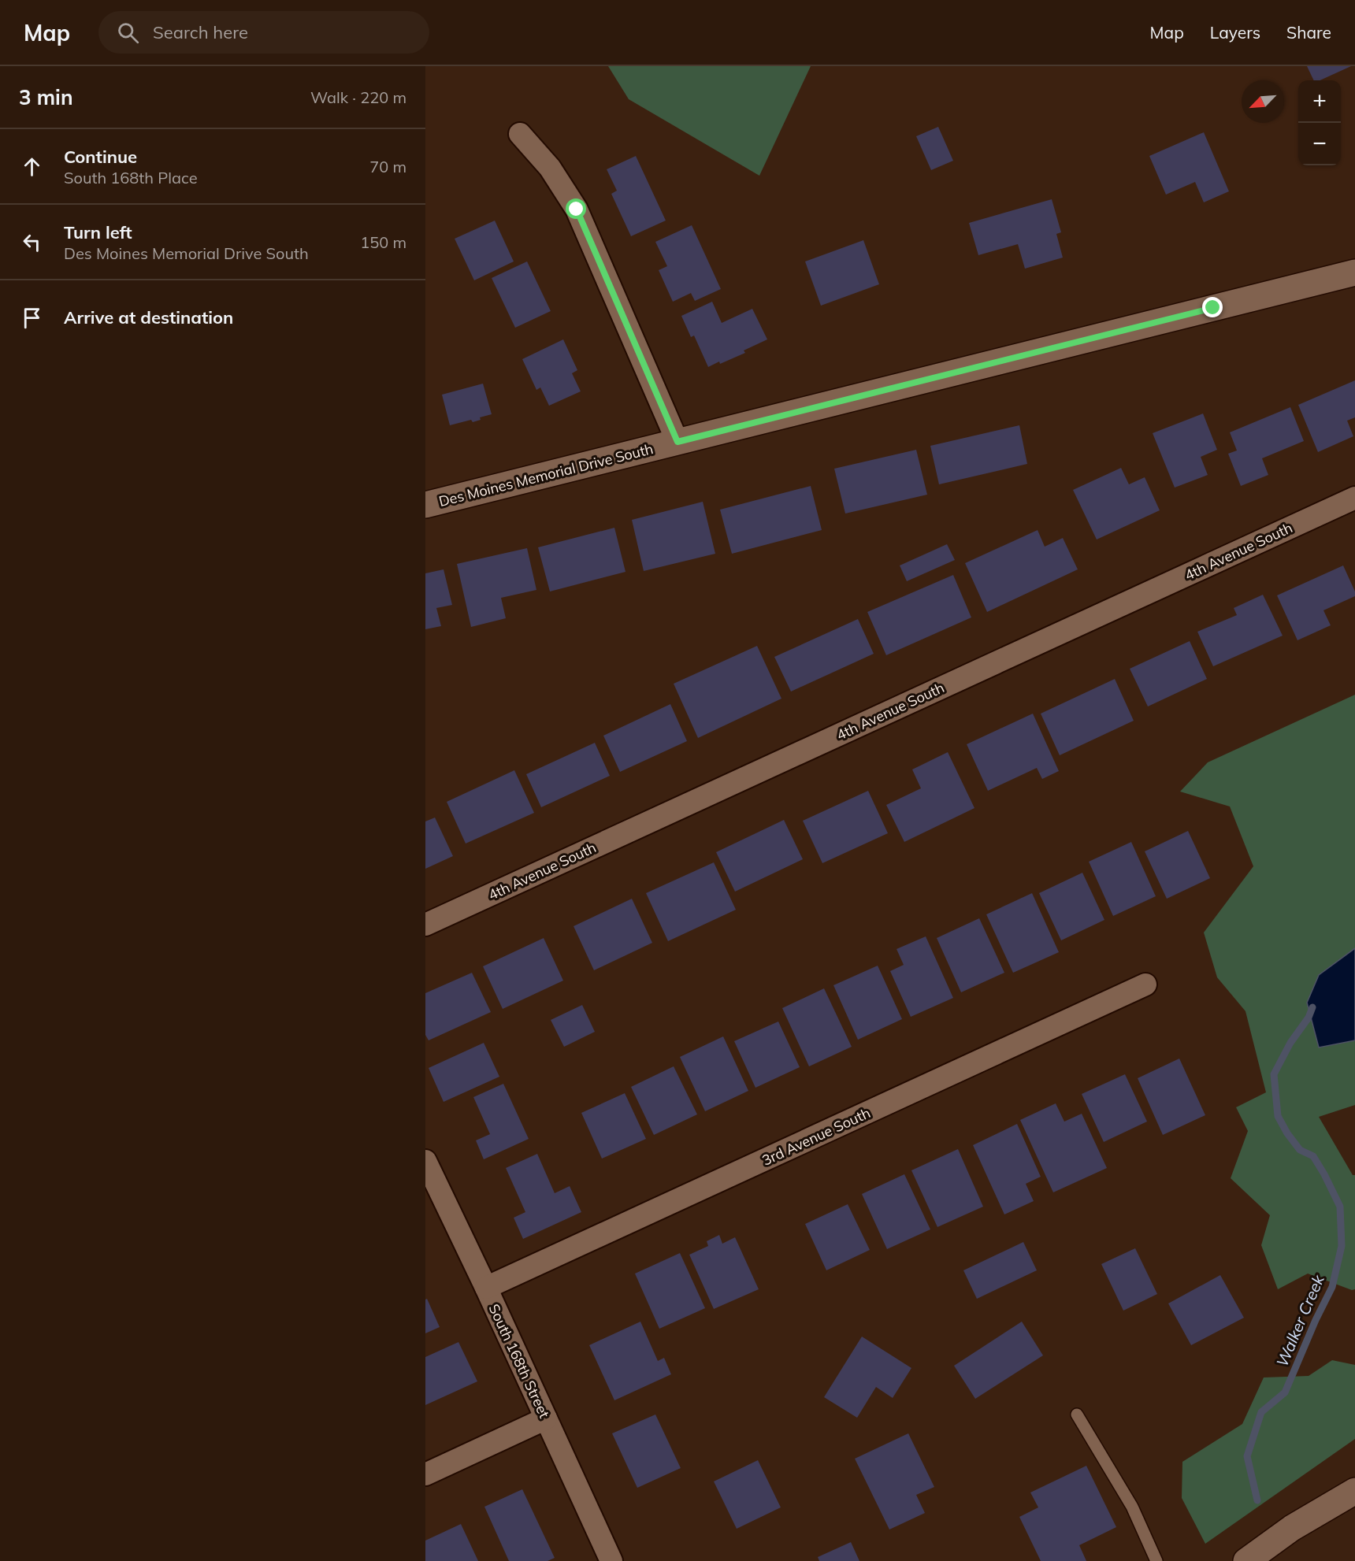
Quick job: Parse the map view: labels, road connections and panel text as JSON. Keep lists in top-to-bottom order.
{
  "streets": {
    "main road": ["Des Moines Memorial Drive South"],
    "street": ["4th Avenue South", "3rd Avenue South", "South 168th Street"]
  },
  "crossings": [
    ["3rd Avenue South", "South 168th Street"]
  ],
  "water": ["Walker Creek"],
  "north": "bottom left",
  "page": {
    "header": "Map",
    "search": "Search here",
    "nav": ["Map", "Layers", "Share"],
    "heading": ["3 min", "Walk · 220 m"],
    "map_buttons": ["+", "−"],
    "list": [
      ["Continue", "South 168th Place", "70 m"],
      ["Turn left", "Des Moines Memorial Drive South", "150 m"],
      "Arrive at destination"
    ]
  }
}
